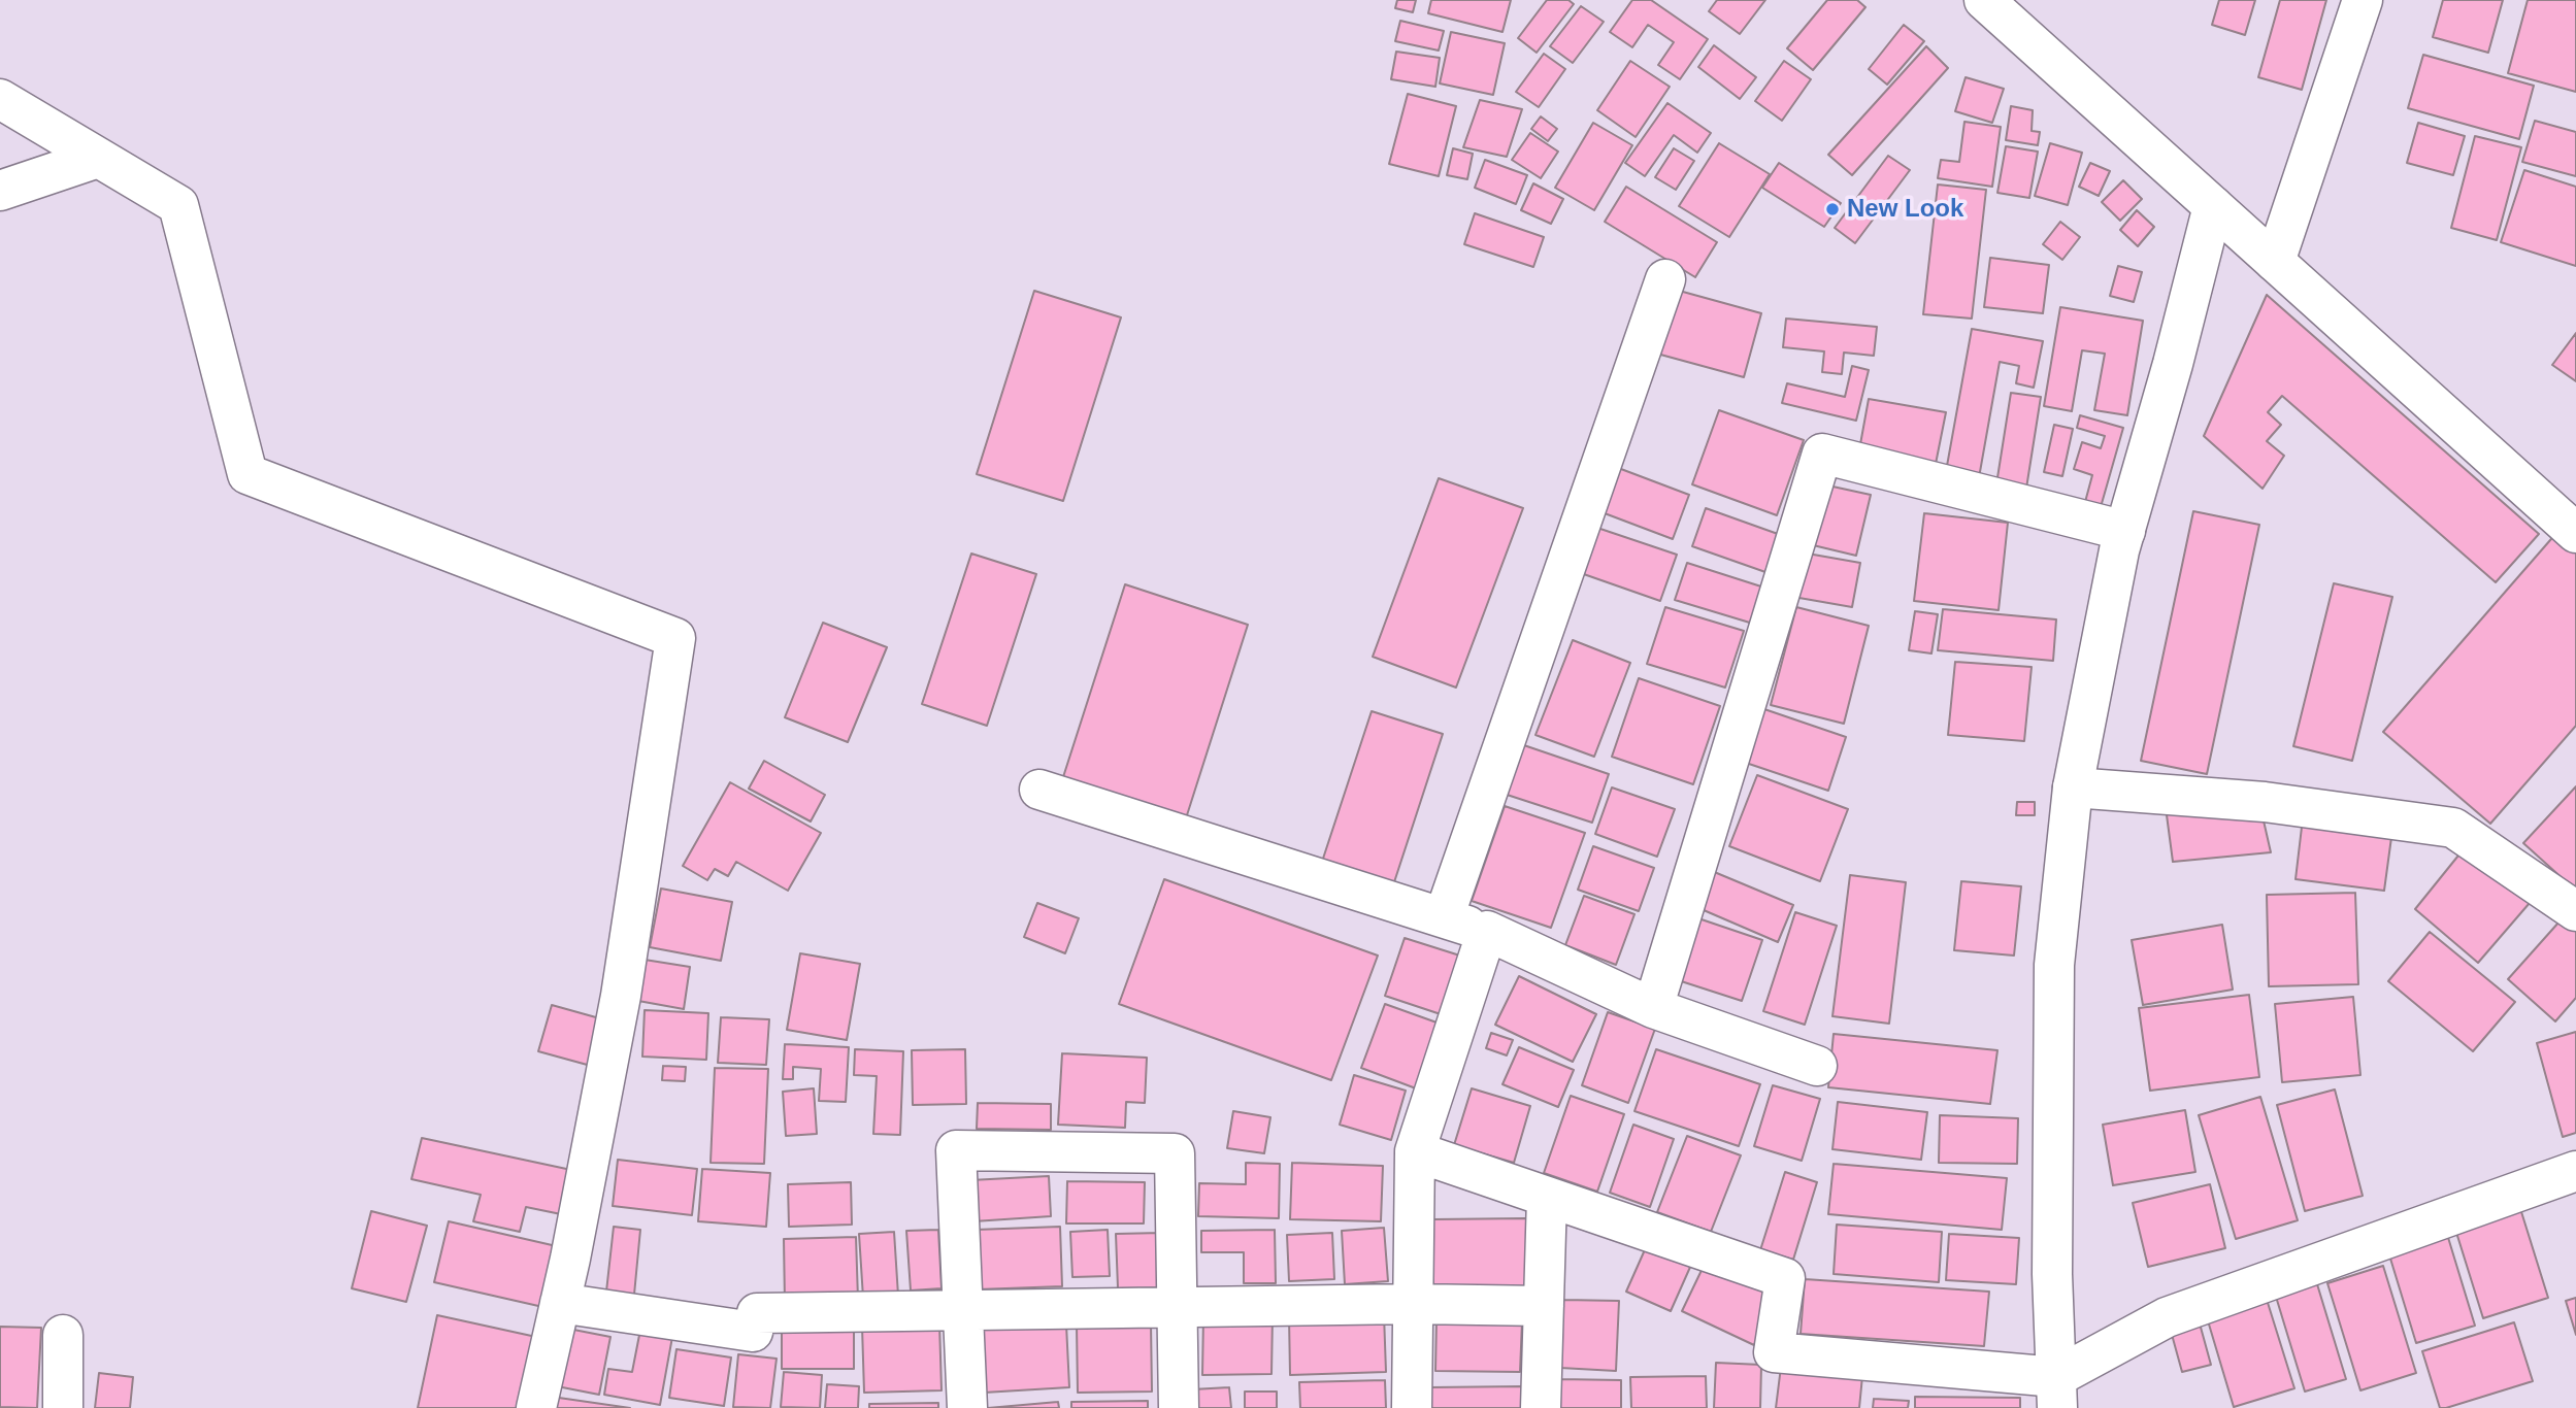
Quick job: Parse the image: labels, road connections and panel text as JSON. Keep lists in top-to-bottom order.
{
  "places": ["New Look"]
}
